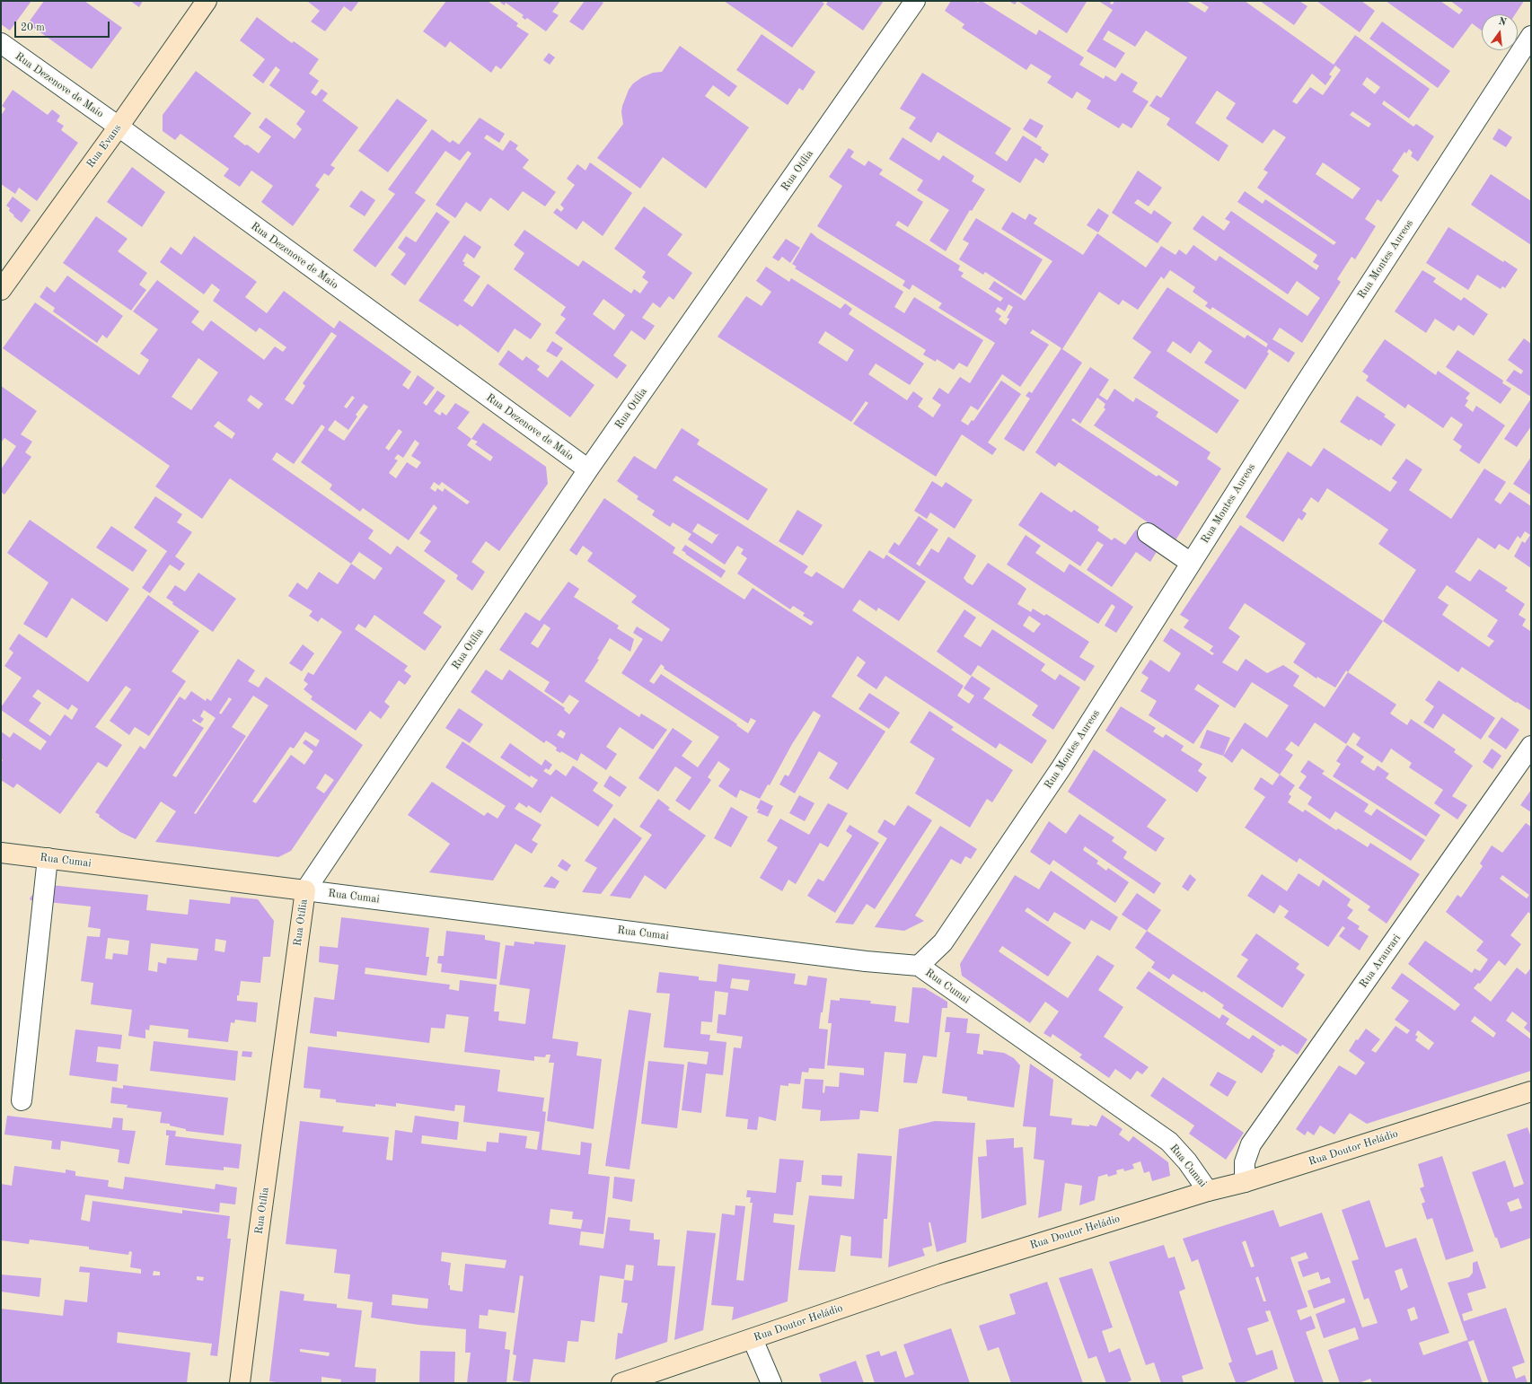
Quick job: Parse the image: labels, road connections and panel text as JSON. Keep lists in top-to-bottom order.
{
  "streets": {
    "street": [
      "Rua Dezenove de Maio",
      "Rua Evans",
      "Rua Otília",
      "Rua Montes Aureos",
      "Rua Cumai",
      "Rua Araurari",
      "Rua Doutor Heládio"
    ]
  },
  "crossings": [
    ["Rua Dezenove de Maio", "Rua Evans"],
    ["Rua Dezenove de Maio", "Rua Otília"],
    ["Rua Otília", "Rua Cumai"],
    ["Rua Montes Aureos", "Rua Cumai"],
    ["Rua Cumai", "Rua Doutor Heládio"],
    ["Rua Araurari", "Rua Doutor Heládio"]
  ],
  "scale_bar": "20 m",
  "north": "top"
}
